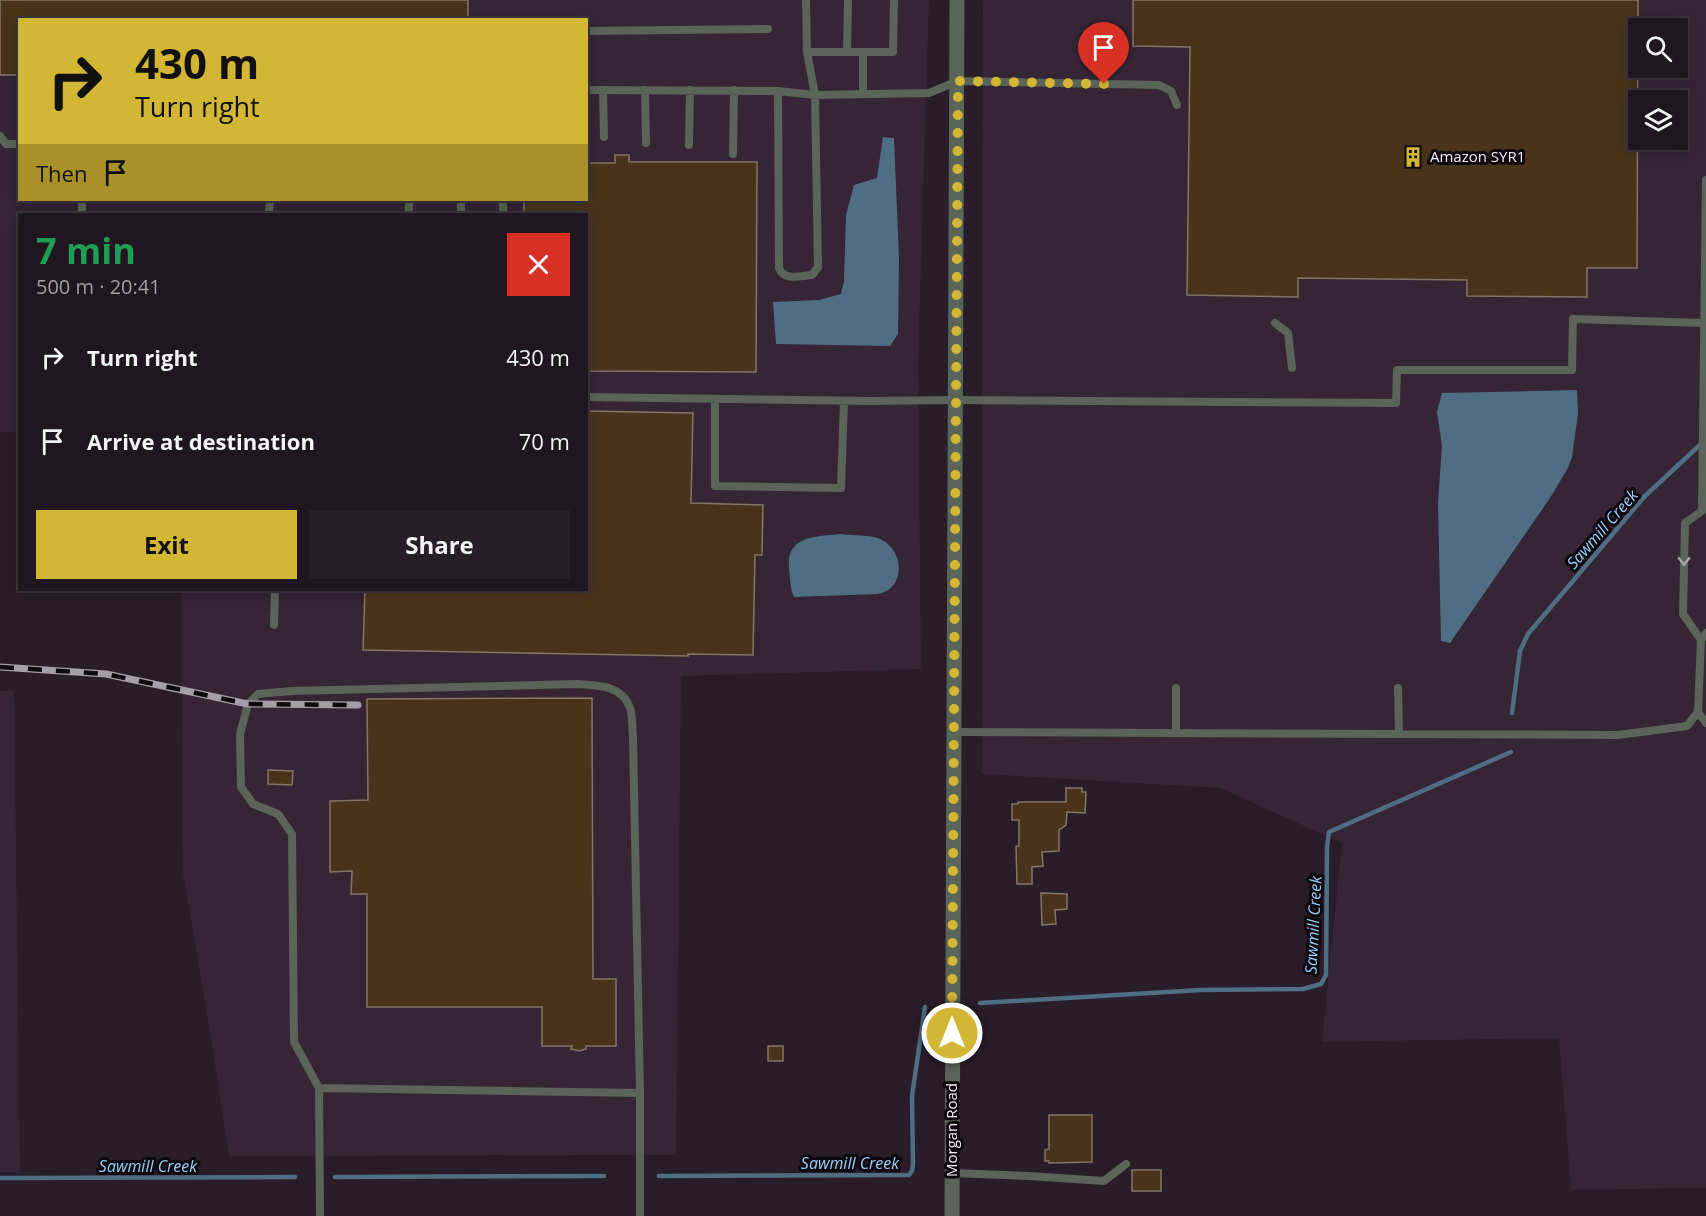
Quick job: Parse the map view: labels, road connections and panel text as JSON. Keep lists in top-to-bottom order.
{
  "streets": {
    "street": ["Morgan Road"]
  },
  "water": ["Sawmill Creek"],
  "places": {
    "building": ["Amazon SYR1"]
  },
  "page": {
    "turn": ["430 m", "Turn right"],
    "then": "Then",
    "heading": ["7 min", "500 m · 20:41"],
    "list": [
      {
        "name": "Turn right",
        "value": "430 m"
      },
      {
        "name": "Arrive at destination",
        "value": "70 m"
      }
    ],
    "buttons": ["Exit", "Share"]
  }
}
